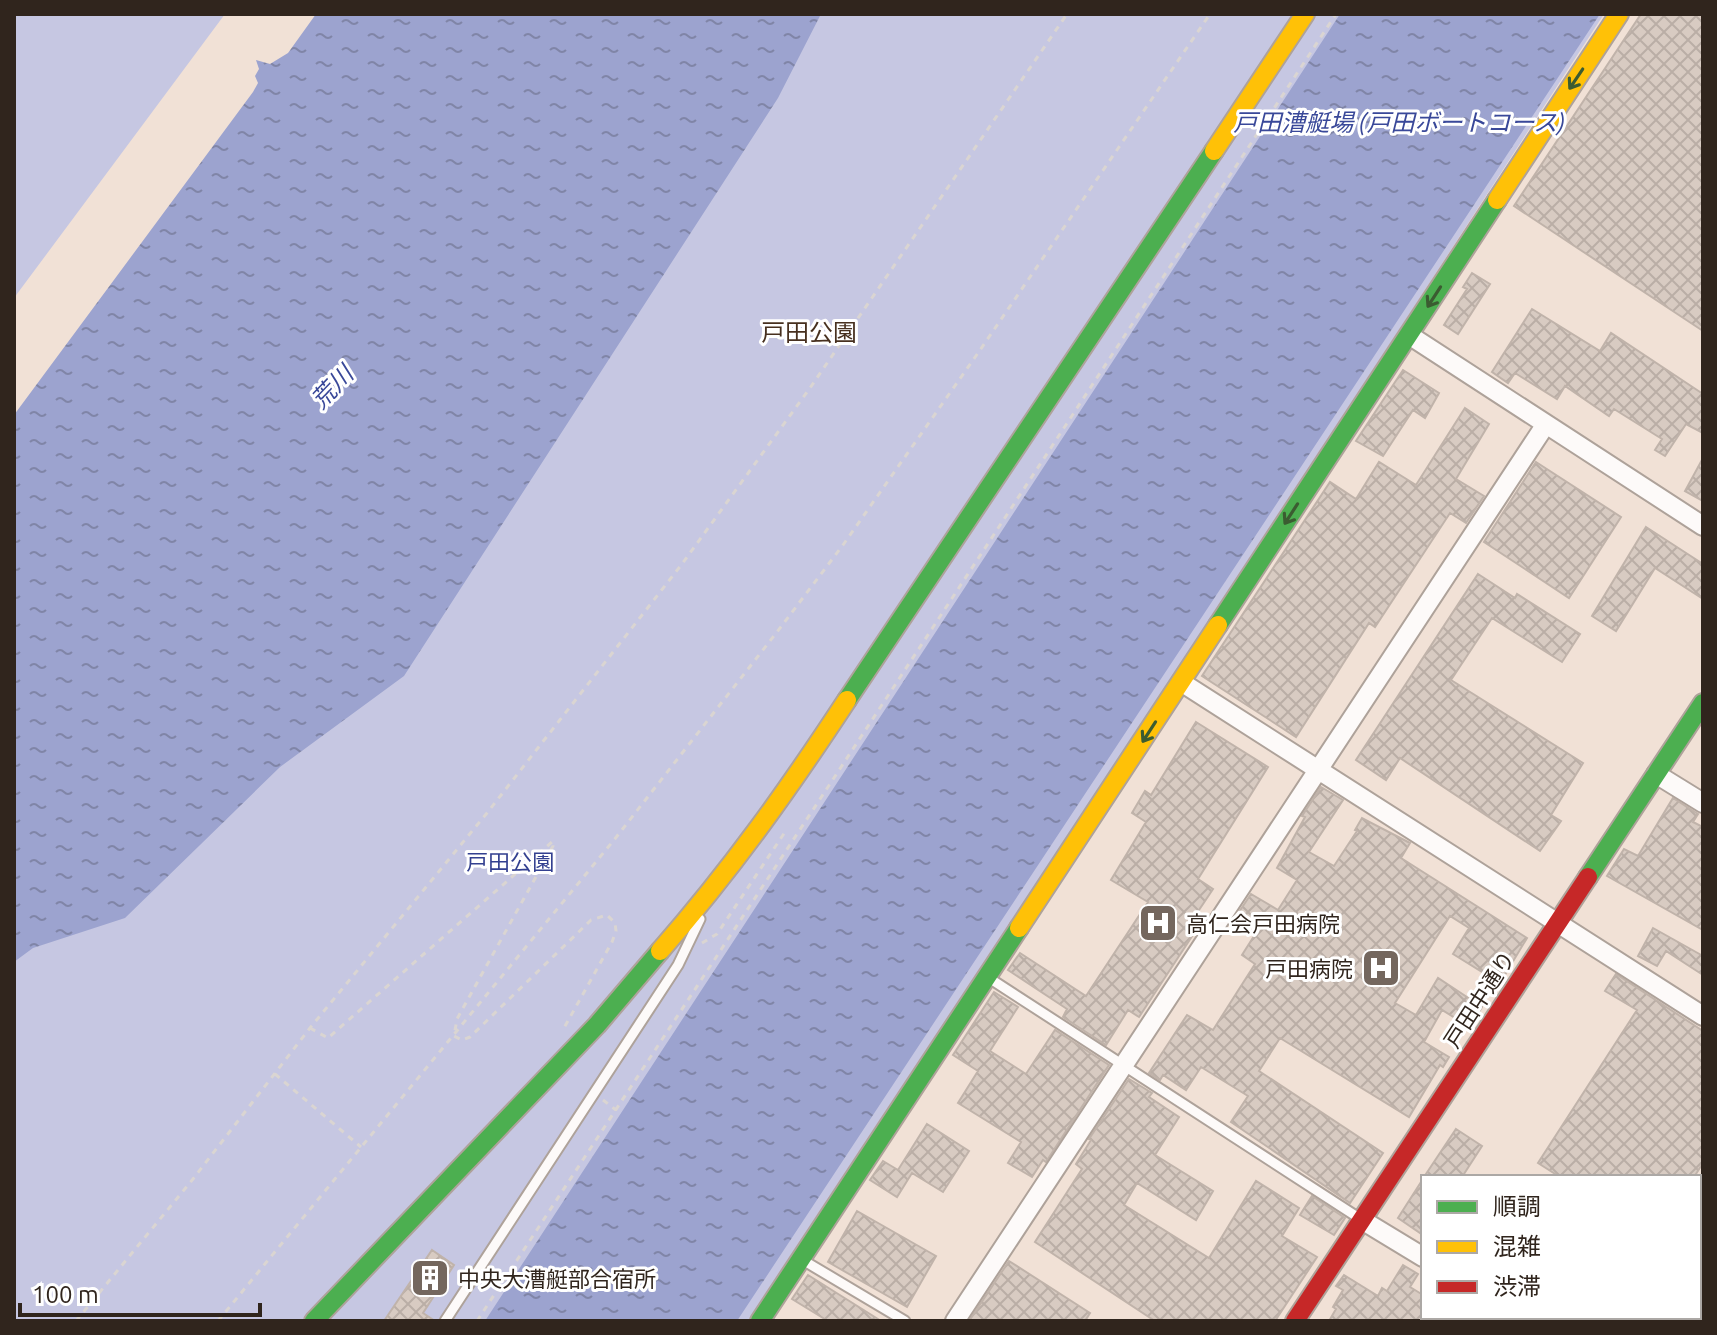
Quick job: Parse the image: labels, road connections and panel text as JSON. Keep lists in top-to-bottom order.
{
  "streets": {
    "street": ["戸田中通り"]
  },
  "districts": ["戸田公園"],
  "water": ["戸田漕艇場 (戸田ボートコース)", "荒川"],
  "parks": ["戸田公園"],
  "places": {
    "hospital": ["高仁会戸田病院", "戸田病院"],
    "building": ["中央大漕艇部合宿所"]
  },
  "legend": ["順調", "混雑", "渋滞"],
  "scale_bar": "100 m"
}
